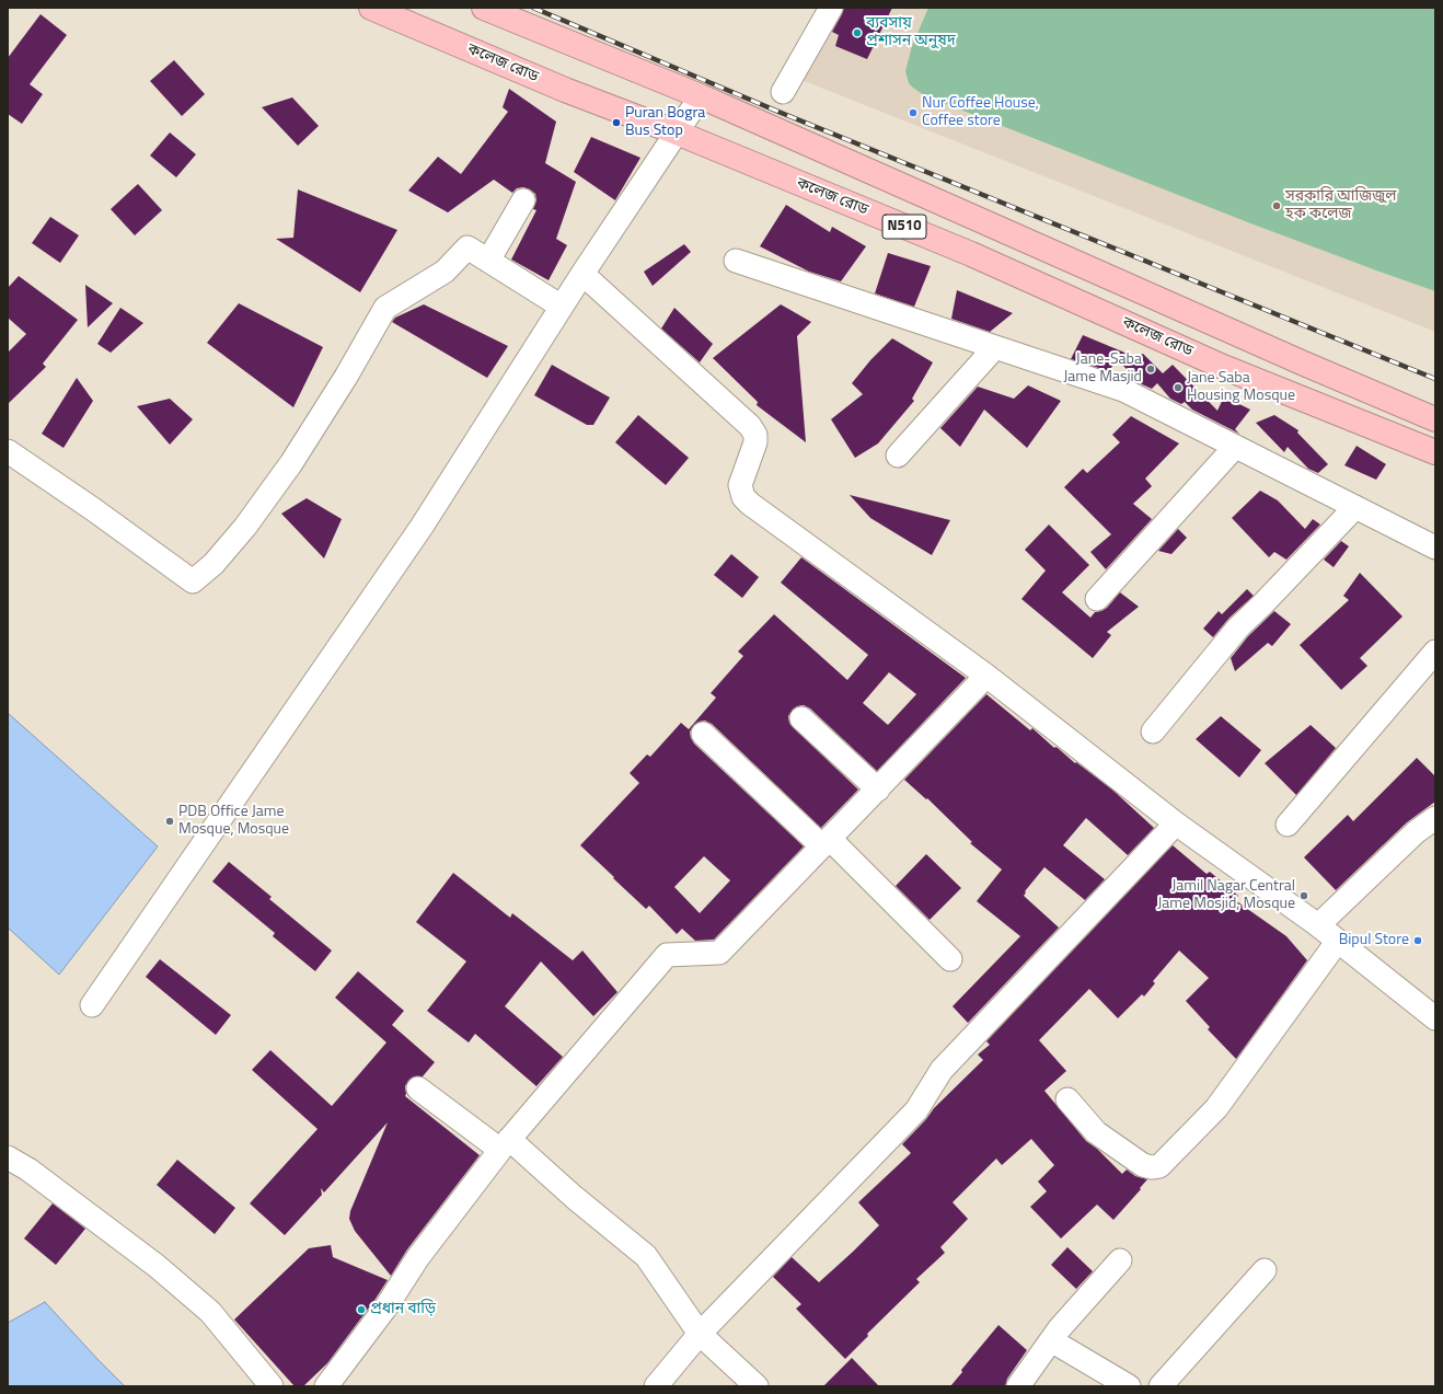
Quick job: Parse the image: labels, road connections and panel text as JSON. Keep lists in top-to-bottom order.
{
  "streets": {
    "highway": ["কলেজ রোড", "N510"]
  },
  "places": [
    "ব্যবসায় প্রশাসন অনুষদ",
    "Nur Coffee House, Coffee store",
    "Puran Bogra Bus Stop",
    "সরকারি আজিজুল হক কলেজ",
    "Jane-Saba Jame Masjid",
    "Jane Saba Housing Mosque",
    "PDB Office Jame Mosque, Mosque",
    "Jamil Nagar Central Jame Mosjid, Mosque",
    "Bipul Store",
    "প্রধান বাড়ি"
  ]
}
